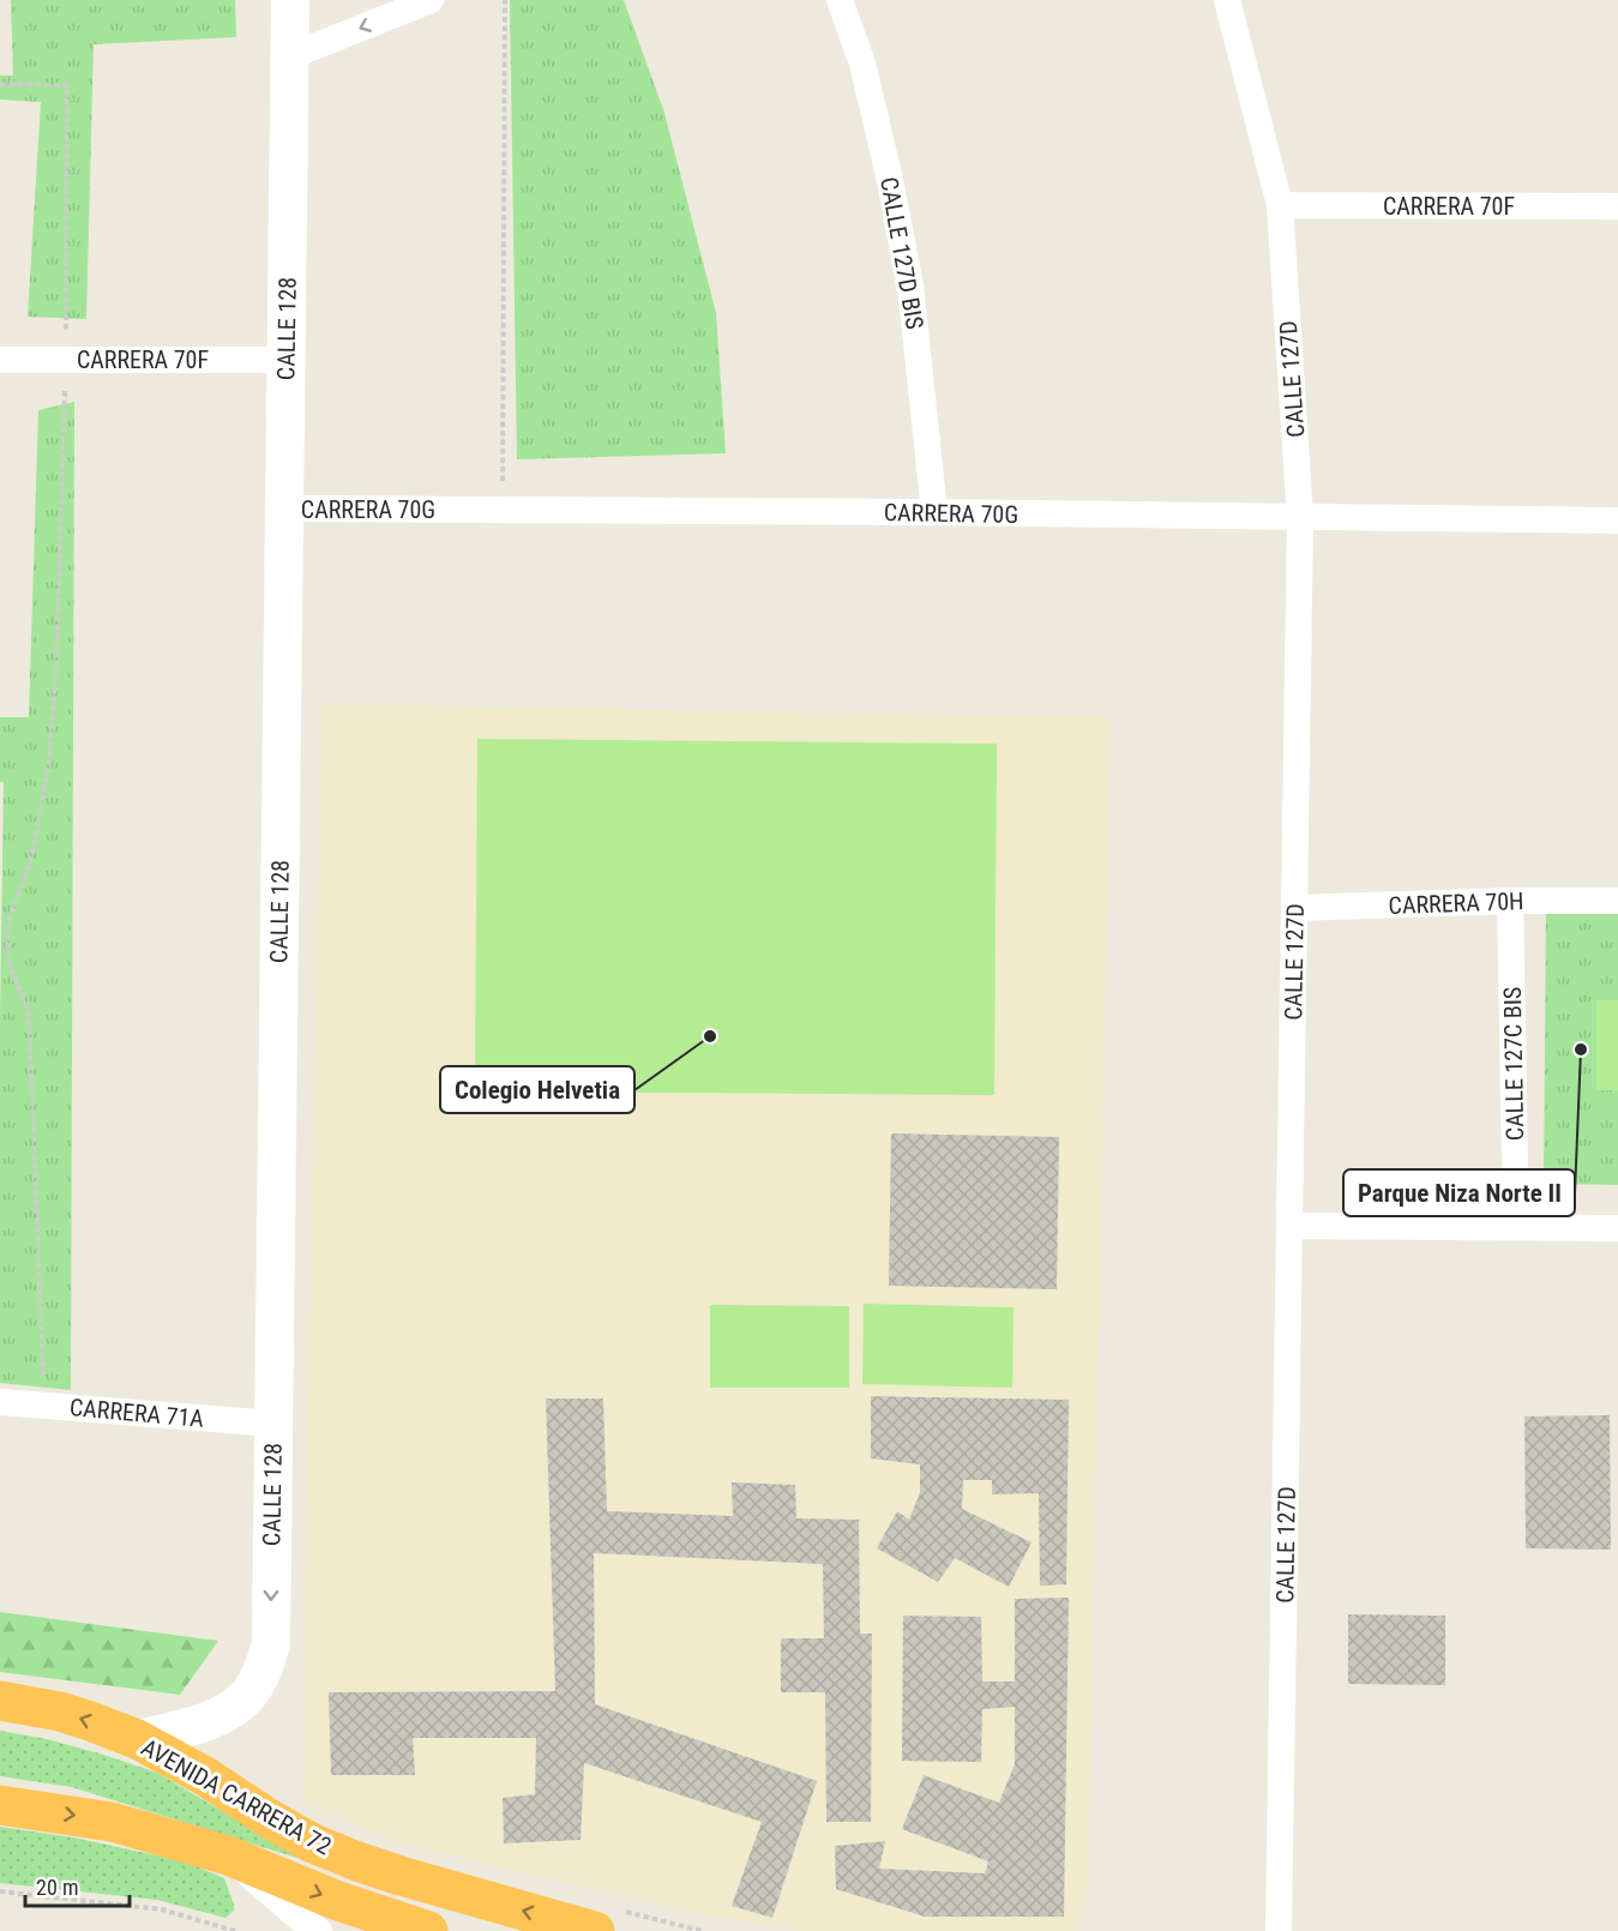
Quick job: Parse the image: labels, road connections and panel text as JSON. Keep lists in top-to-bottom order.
{
  "streets": {
    "highway": ["AVENIDA CARRERA 72"],
    "street": [
      "CARRERA 70F",
      "CALLE 127D BIS",
      "CALLE 128",
      "CALLE 127D",
      "CARRERA 70G",
      "CARRERA 70H",
      "CALLE 127C BIS",
      "CARRERA 71A"
    ]
  },
  "crossings": [
    ["CARRERA 70F", "CALLE 128"],
    ["CARRERA 70F", "CALLE 127D"],
    ["CALLE 127D BIS", "CARRERA 70G"],
    ["CALLE 128", "CARRERA 70G"],
    ["CALLE 128", "CARRERA 71A"],
    ["CALLE 128", "AVENIDA CARRERA 72"],
    ["CALLE 127D", "CARRERA 70G"],
    ["CALLE 127D", "CARRERA 70H"],
    ["CARRERA 70H", "CALLE 127C BIS"]
  ],
  "places": ["Colegio Helvetia", "Parque Niza Norte II"],
  "scale_bar": "20 m"
}
